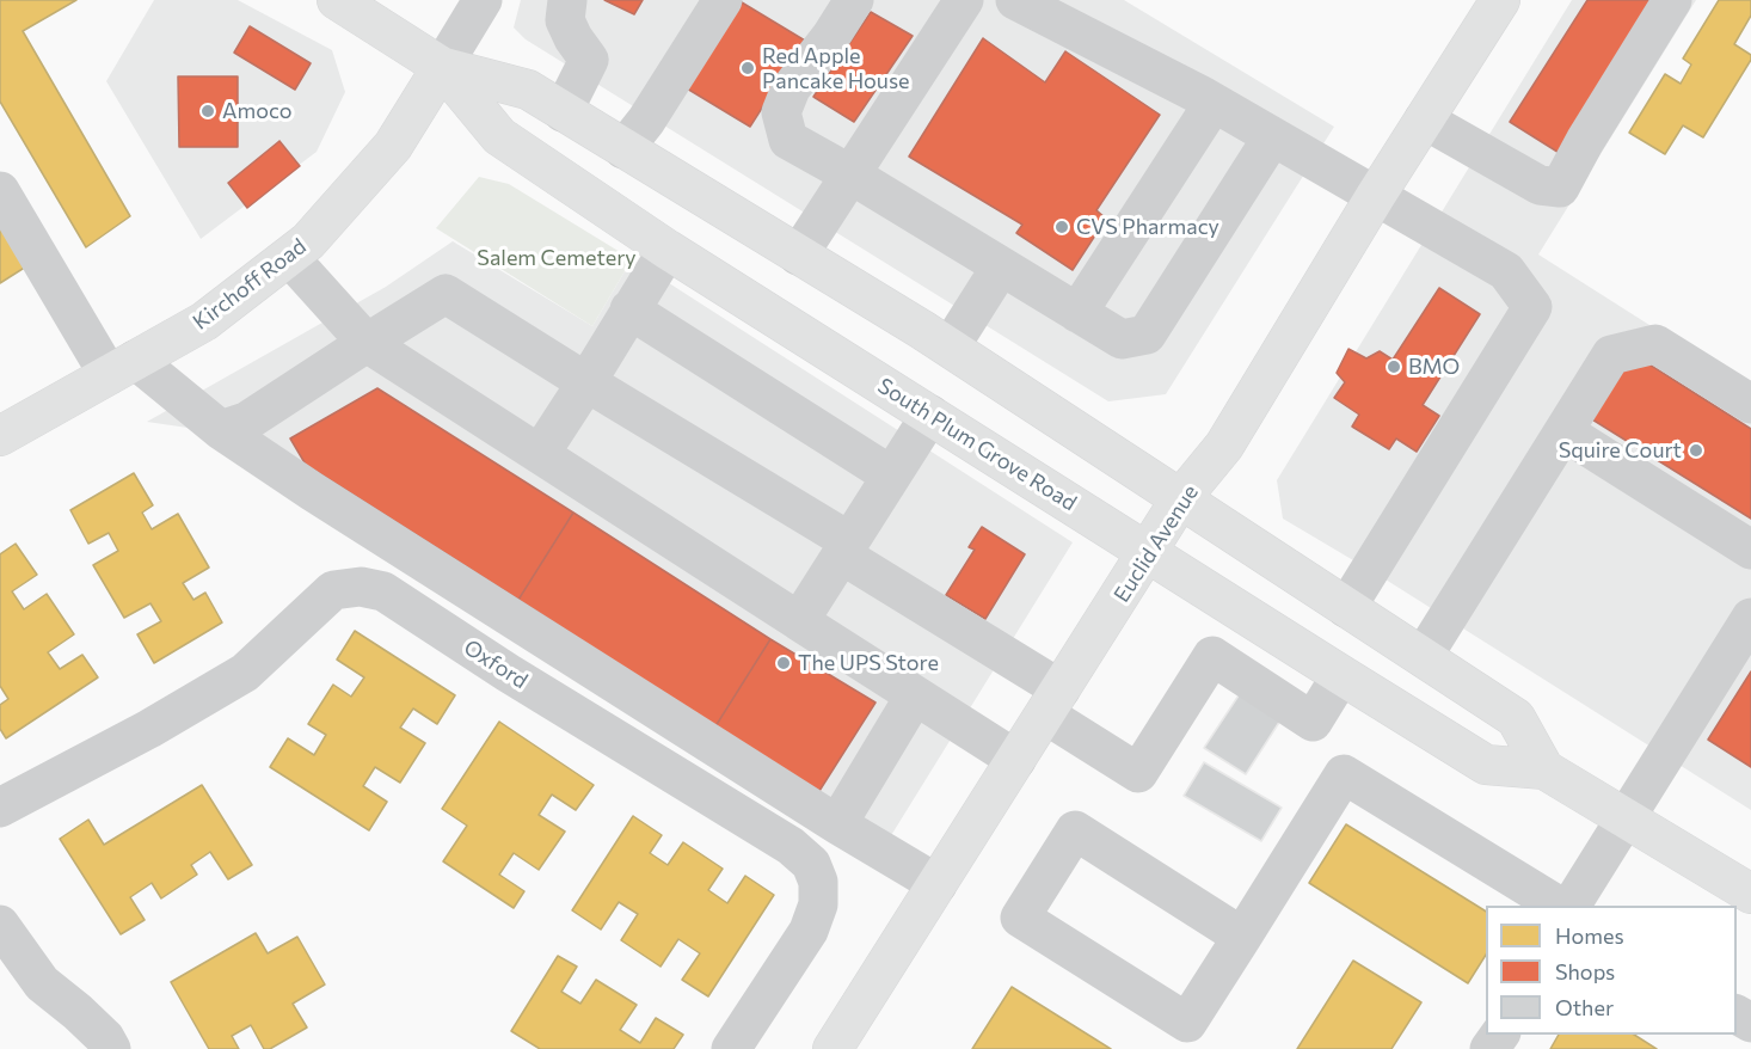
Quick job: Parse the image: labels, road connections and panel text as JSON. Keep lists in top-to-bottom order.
{
  "streets": {
    "main road": ["Kirchoff Road", "South Plum Grove Road", "Euclid Avenue"],
    "street": ["Oxford"]
  },
  "crossings": [
    ["Kirchoff Road", "South Plum Grove Road"],
    ["South Plum Grove Road", "Euclid Avenue"]
  ],
  "parks": ["Salem Cemetery"],
  "places": [
    "Red Apple Pancake House",
    "Amoco",
    "CVS Pharmacy",
    "BMO",
    "Squire Court",
    "The UPS Store"
  ],
  "legend": ["Homes", "Shops", "Other"]
}
